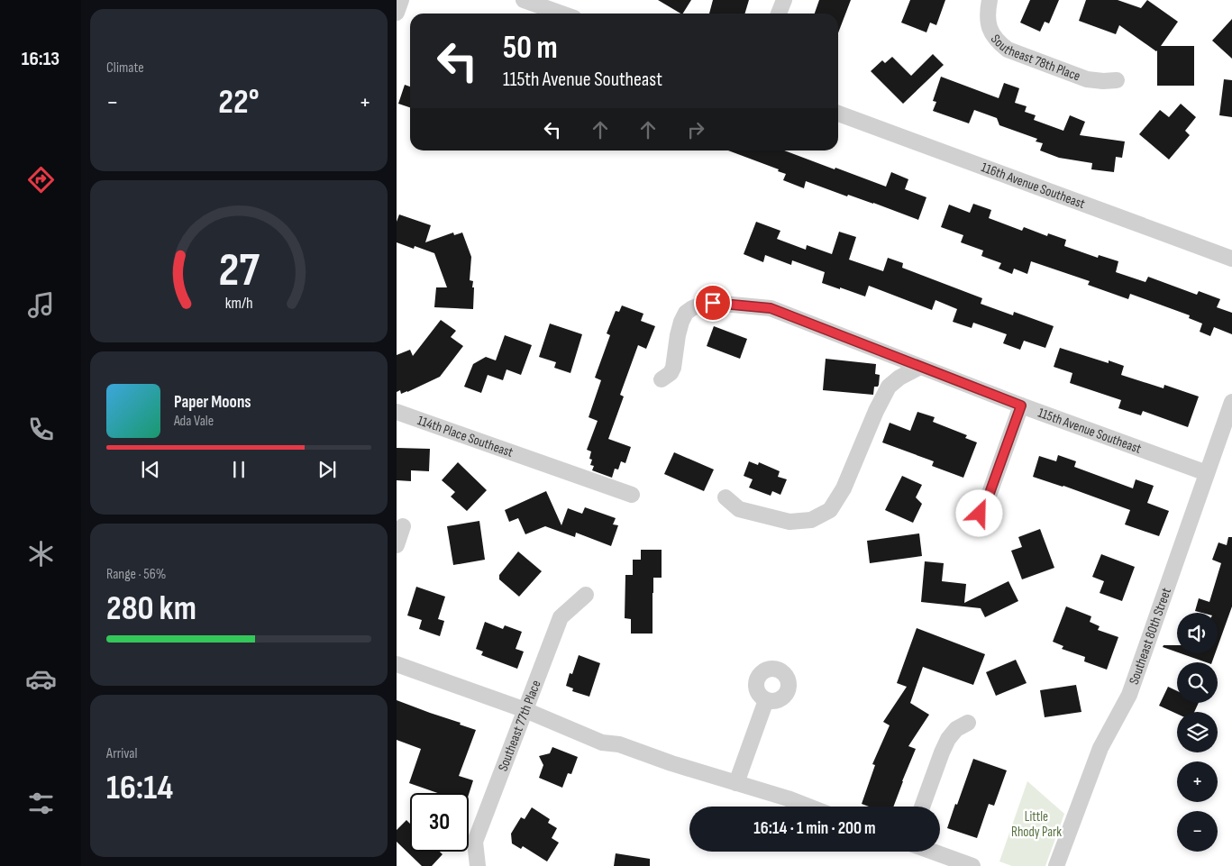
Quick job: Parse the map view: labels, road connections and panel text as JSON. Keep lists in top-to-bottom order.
{
  "streets": {
    "street": [
      "Southeast 78th Place",
      "116th Avenue Southeast",
      "115th Avenue Southeast",
      "114th Place Southeast",
      "Southeast 80th Street",
      "Southeast 77th Place"
    ]
  },
  "crossings": [
    ["115th Avenue Southeast", "Southeast 80th Street"]
  ],
  "parks": ["Little Rhody Park"],
  "page": {
    "tabs": "16:13",
    "tile": [
      "Climate",
      ["Range · 56%", "280 km"],
      ["Arrival", "16:14"]
    ],
    "turn": ["50 m", "115th Avenue Southeast"],
    "heat": ["−", "22°", "+"],
    "song": ["Paper Moons", "Ada Vale"],
    "map_buttons": ["+", "−"],
    "limit": "30",
    "trip": "16:14 · 1 min · 200 m",
    "gauge": ["27", "km/h"]
  }
}
